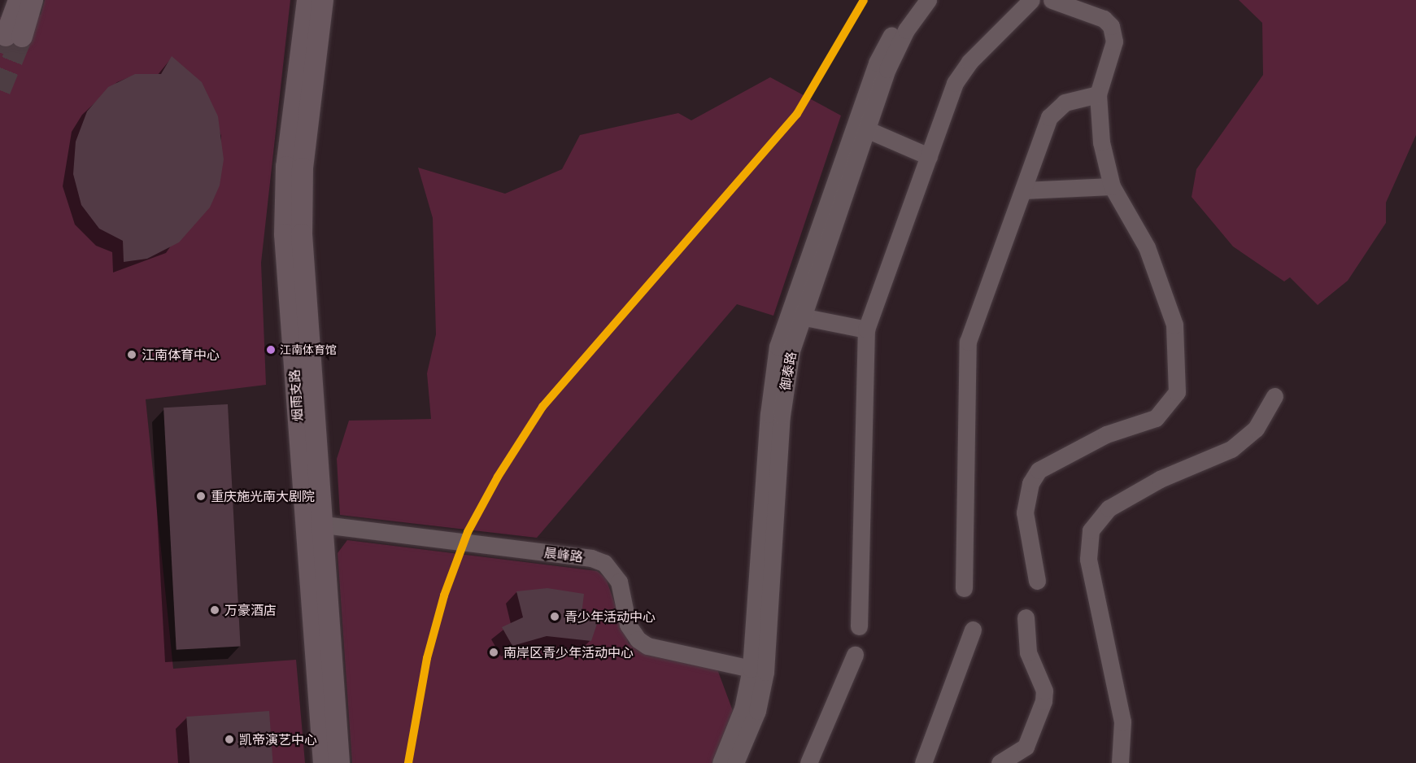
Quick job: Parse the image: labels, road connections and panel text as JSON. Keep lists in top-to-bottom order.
{
  "streets": {
    "main road": ["烟雨支路"],
    "street": ["御泰路", "晨峰路"]
  },
  "crossings": [
    ["御泰路", "晨峰路"],
    ["烟雨支路", "晨峰路"]
  ],
  "places": [
    "江南体育馆",
    "江南体育中心",
    "重庆施光南大剧院",
    "万豪酒店",
    "青少年活动中心",
    "南岸区青少年活动中心",
    "凯帝演艺中心"
  ]
}
